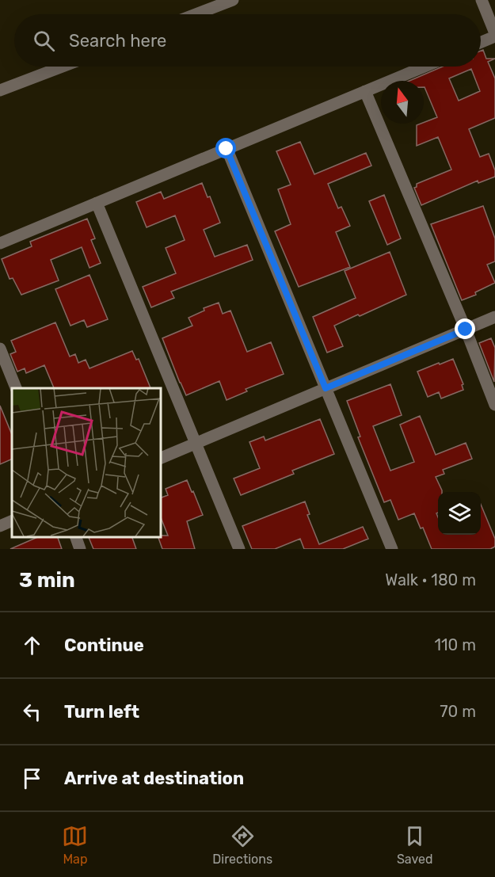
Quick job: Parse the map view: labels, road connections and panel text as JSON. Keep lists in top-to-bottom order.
{
  "north": "top",
  "page": {
    "search": "Search here",
    "heading": ["3 min", "Walk · 180 m"],
    "list": [
      ["Continue", "110 m"],
      ["Turn left", "70 m"],
      "Arrive at destination"
    ],
    "nav": ["Map", "Directions", "Saved"]
  }
}
